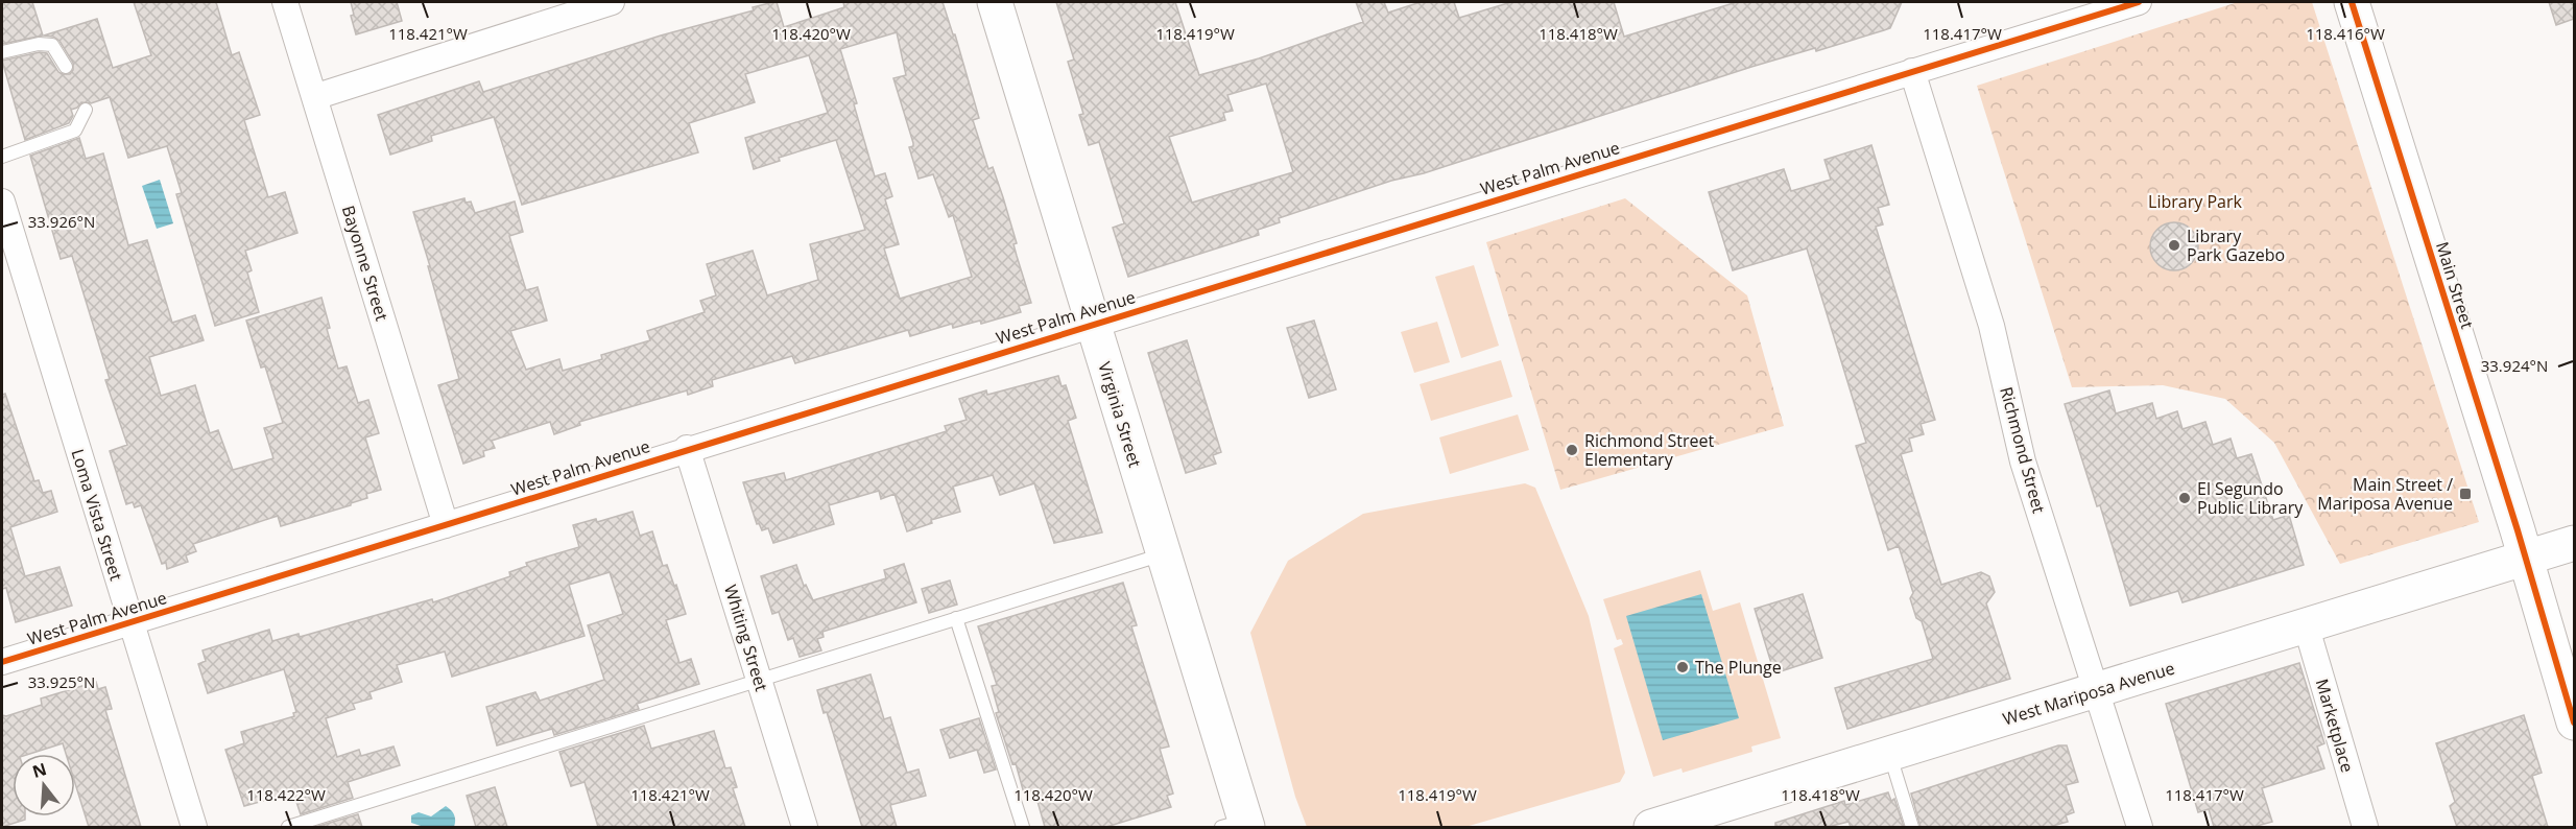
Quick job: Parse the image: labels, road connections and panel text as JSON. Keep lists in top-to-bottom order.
{
  "streets": {
    "street": [
      "West Palm Avenue",
      "Bayonne Street",
      "Main Street",
      "Virginia Street",
      "Richmond Street",
      "Loma Vista Street",
      "Whiting Street",
      "West Mariposa Avenue",
      "Marketplace"
    ]
  },
  "crossings": [
    ["West Palm Avenue", "Bayonne Street"],
    ["West Palm Avenue", "Virginia Street"],
    ["West Palm Avenue", "Richmond Street"],
    ["West Palm Avenue", "Loma Vista Street"],
    ["West Palm Avenue", "Whiting Street"],
    ["Main Street", "West Mariposa Avenue"],
    ["Richmond Street", "West Mariposa Avenue"],
    ["West Mariposa Avenue", "Marketplace"]
  ],
  "parks": ["Library Park"],
  "places": {
    "other": [
      "Library Park Gazebo",
      "Richmond Street Elementary",
      "El Segundo Public Library",
      "The Plunge"
    ],
    "transit": ["Main Street / Mariposa Avenue"]
  },
  "north": "top",
  "coordinates": [
    "118.421°W",
    "118.420°W",
    "118.419°W",
    "118.418°W",
    "118.417°W",
    "118.416°W",
    "33.926°N",
    "33.924°N",
    "33.925°N",
    "118.422°W"
  ]
}
